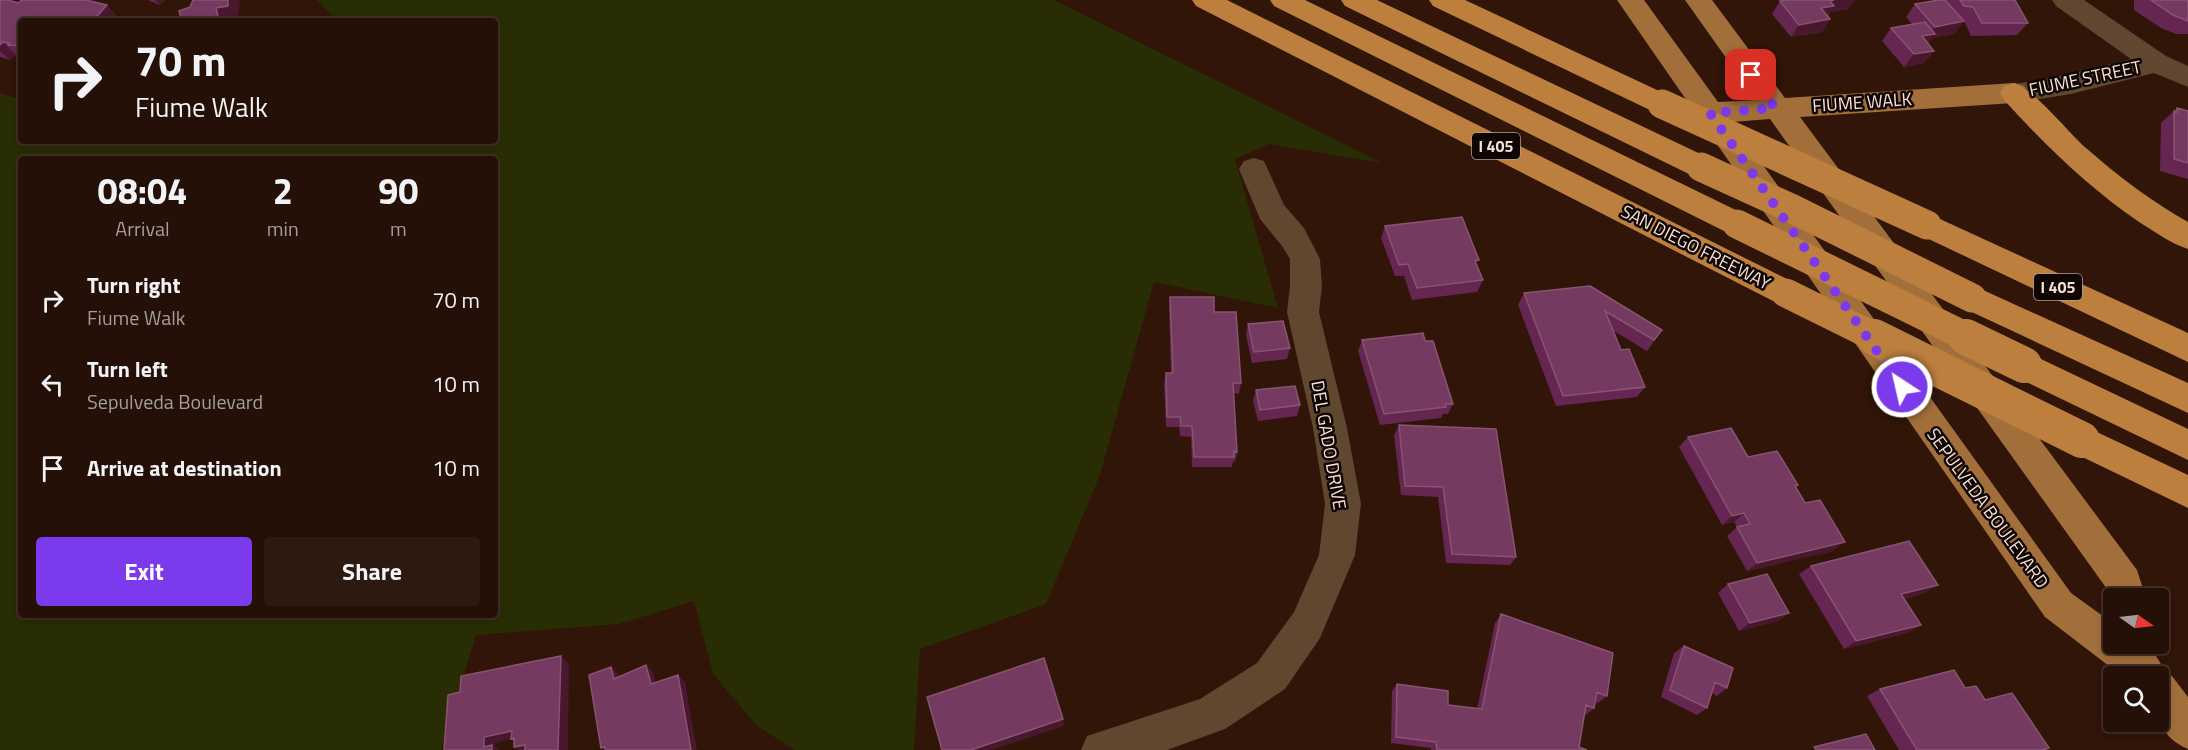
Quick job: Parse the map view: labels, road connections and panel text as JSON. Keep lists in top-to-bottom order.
{
  "streets": {
    "highway": ["I 405", "SAN DIEGO FREEWAY"],
    "main road": ["FIUME WALK", "SEPULVEDA BOULEVARD"],
    "street": ["FIUME STREET", "DEL GADO DRIVE"]
  },
  "crossings": [
    ["FIUME STREET", "FIUME WALK"],
    ["FIUME WALK", "SEPULVEDA BOULEVARD"]
  ],
  "north": "right",
  "page": {
    "turn": ["70 m", "Fiume Walk"],
    "eta": [
      "08:04",
      "Arrival",
      "2",
      "min",
      "90",
      "m"
    ],
    "list": [
      {
        "name": "Turn right",
        "note": "Fiume Walk",
        "value": "70 m"
      },
      {
        "name": "Turn left",
        "note": "Sepulveda Boulevard",
        "value": "10 m"
      },
      {
        "name": "Arrive at destination",
        "value": "10 m"
      }
    ],
    "buttons": ["Exit", "Share"]
  }
}
